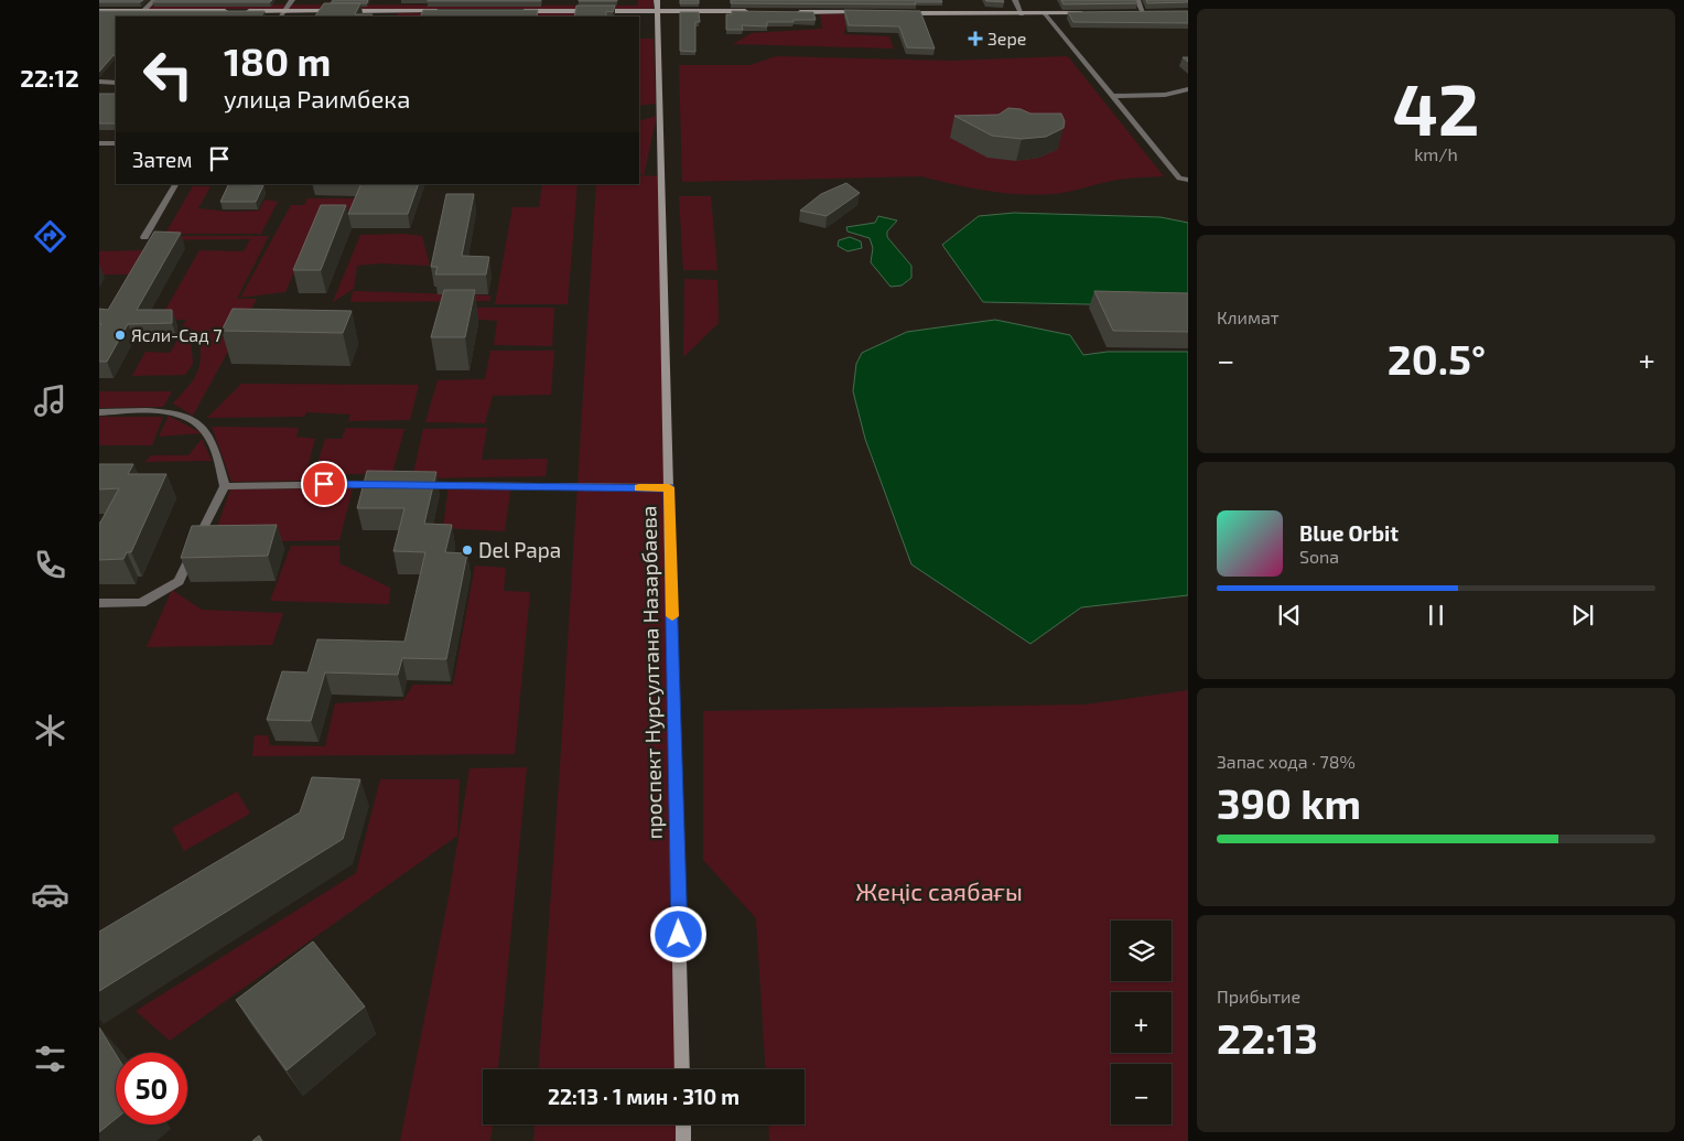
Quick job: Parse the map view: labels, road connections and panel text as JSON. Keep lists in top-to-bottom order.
{
  "streets": {
    "main road": ["проспект Нурсултана Назарбаева"]
  },
  "parks": ["Жеңіс саябағы"],
  "places": {
    "health": ["Зере"],
    "other": ["Ясли-Сад 7", "Del Papa"]
  },
  "page": {
    "tabs": "22:12",
    "tile": [
      ["42", "km/h"],
      "Климат",
      ["Запас хода · 78%", "390 km"],
      ["Прибытие", "22:13"]
    ],
    "turn": ["180 m", "улица Раимбека"],
    "then": "Затем",
    "heat": ["−", "20.5°", "+"],
    "song": ["Blue Orbit", "Sona"],
    "map_buttons": ["+", "−"],
    "limit": "50",
    "trip": "22:13 · 1 мин · 310 m"
  }
}
